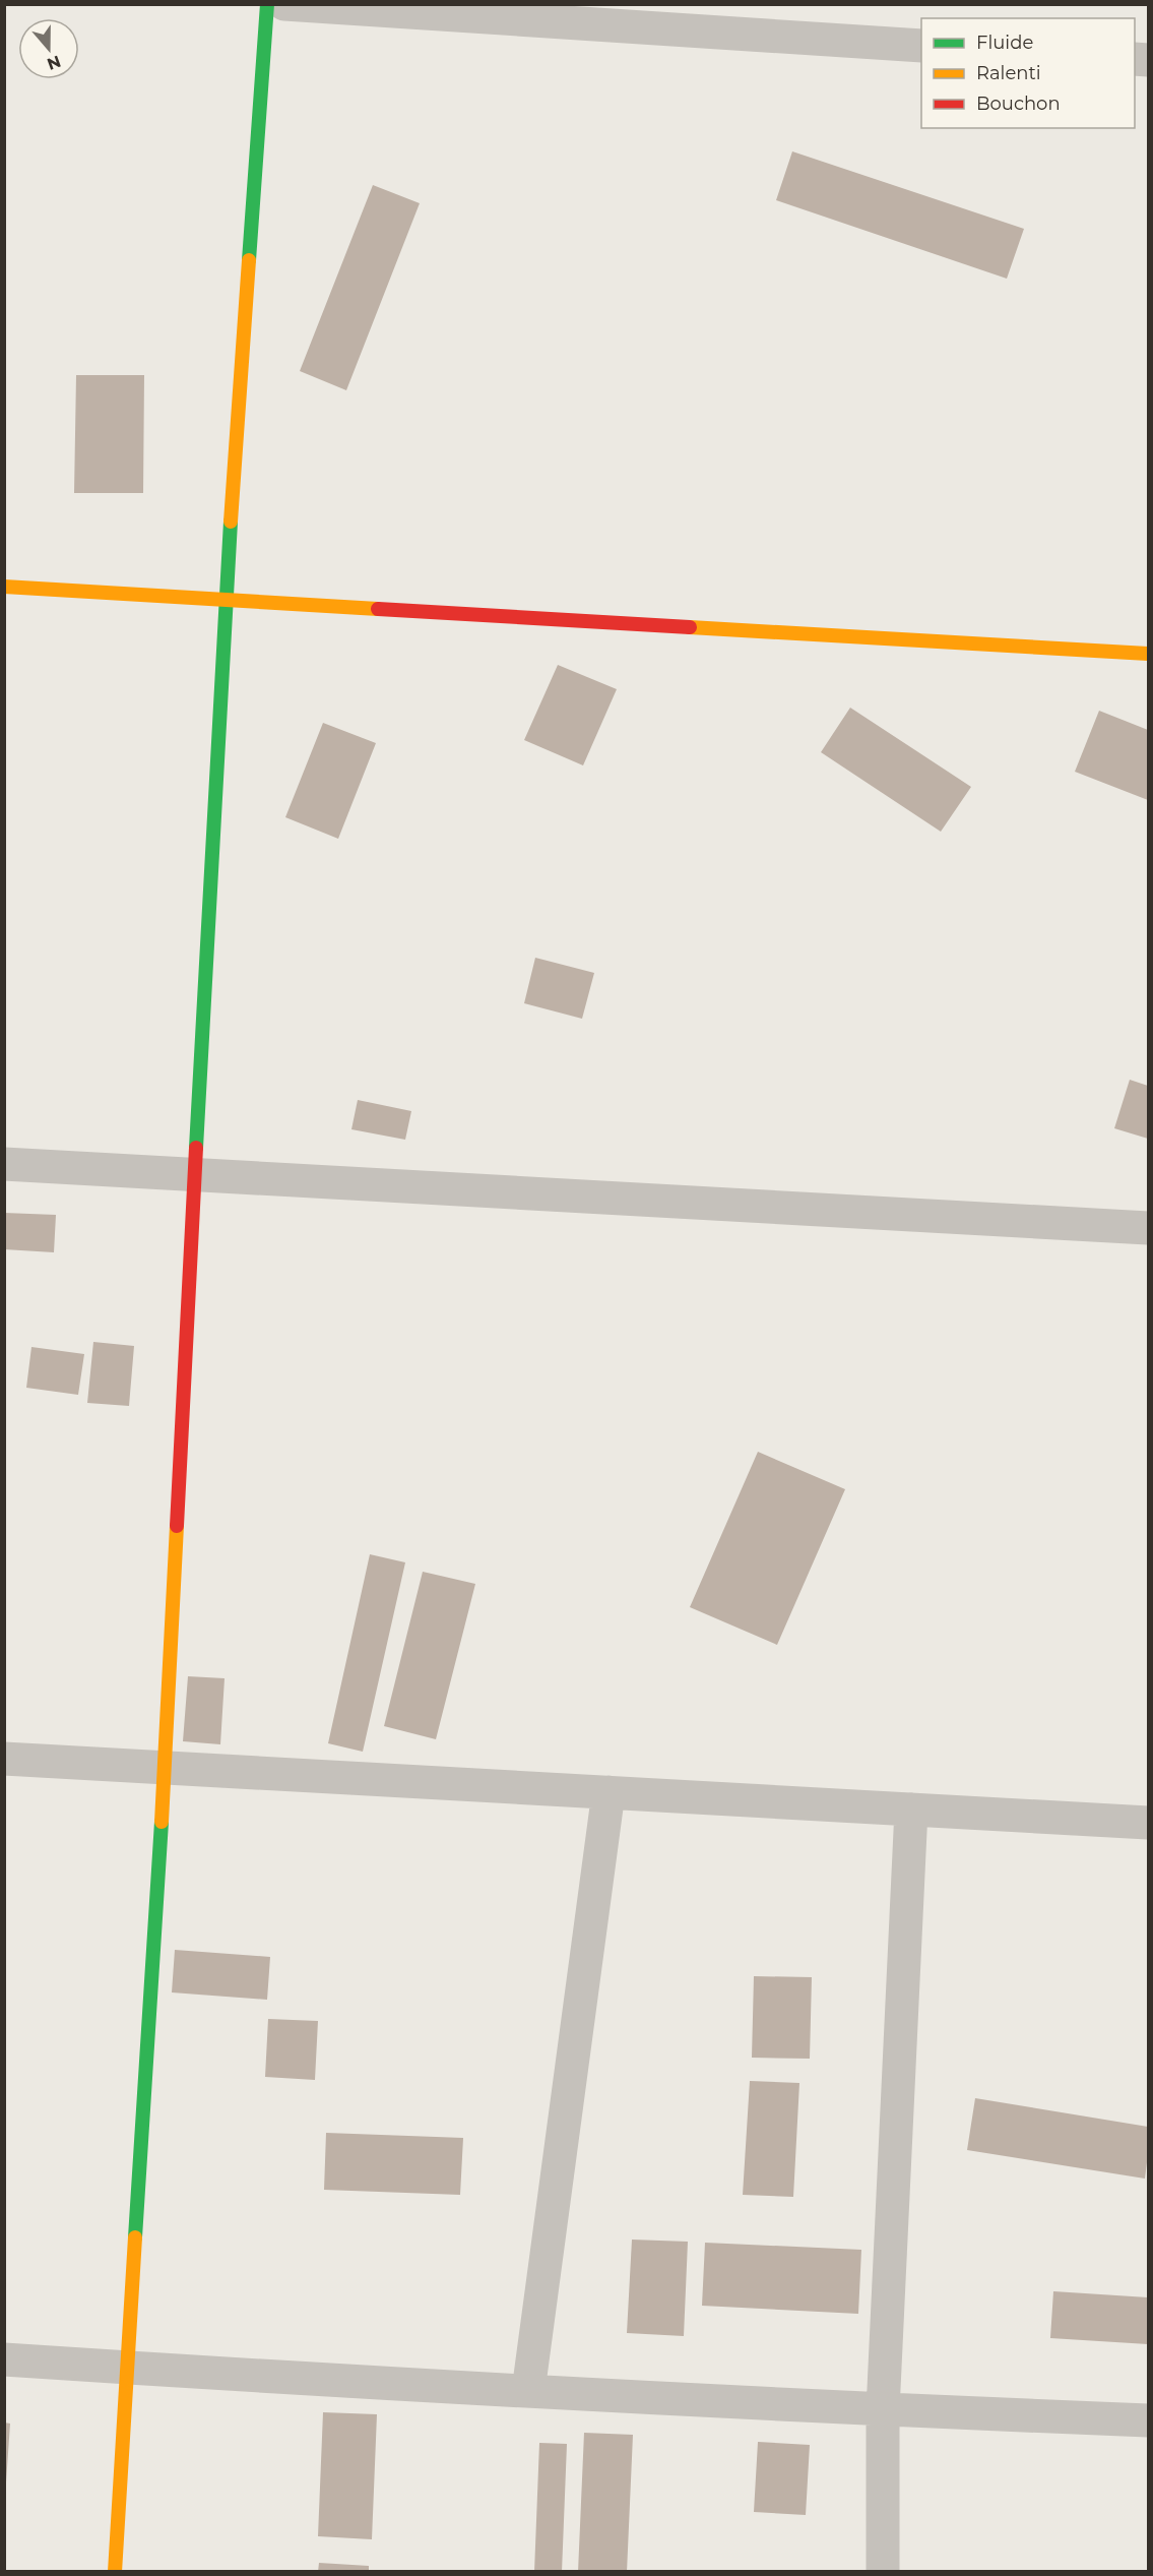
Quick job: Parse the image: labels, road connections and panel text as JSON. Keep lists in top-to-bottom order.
{
  "legend": ["Fluide", "Ralenti", "Bouchon"],
  "north": "bottom"
}
